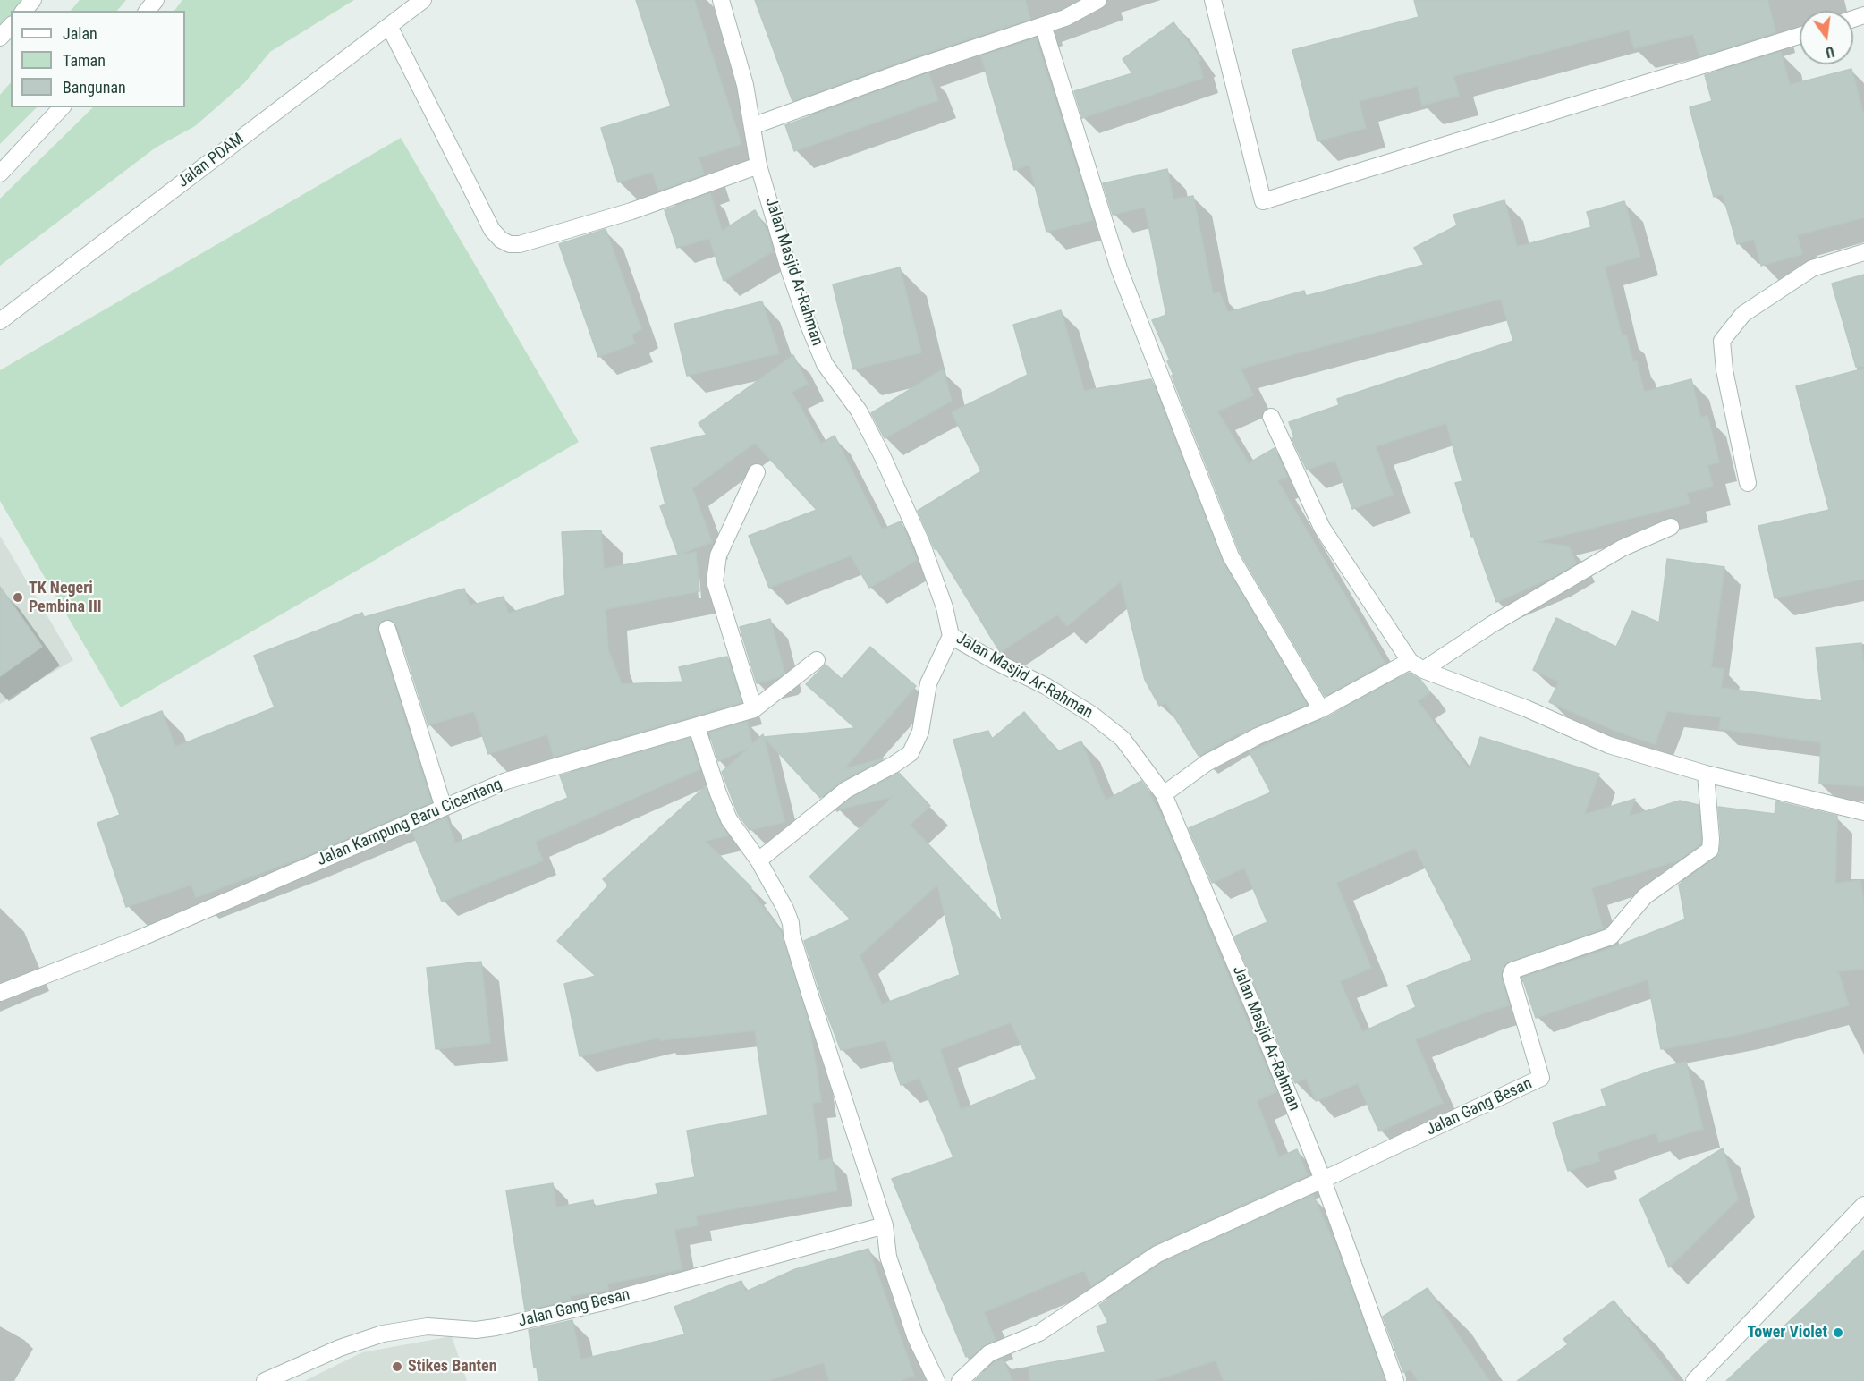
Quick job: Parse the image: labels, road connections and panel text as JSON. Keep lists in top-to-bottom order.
{
  "streets": {
    "street": [
      "Jalan PDAM",
      "Jalan Masjid Ar-Rahman",
      "Jalan Kampung Baru Cicentang",
      "Jalan Gang Besan"
    ]
  },
  "crossings": [
    ["Jalan Masjid Ar-Rahman", "Jalan Gang Besan"]
  ],
  "places": ["TK Negeri Pembina III", "Tower Violet", "Stikes Banten"],
  "legend": ["Jalan", "Taman", "Bangunan"],
  "north": "bottom"
}
